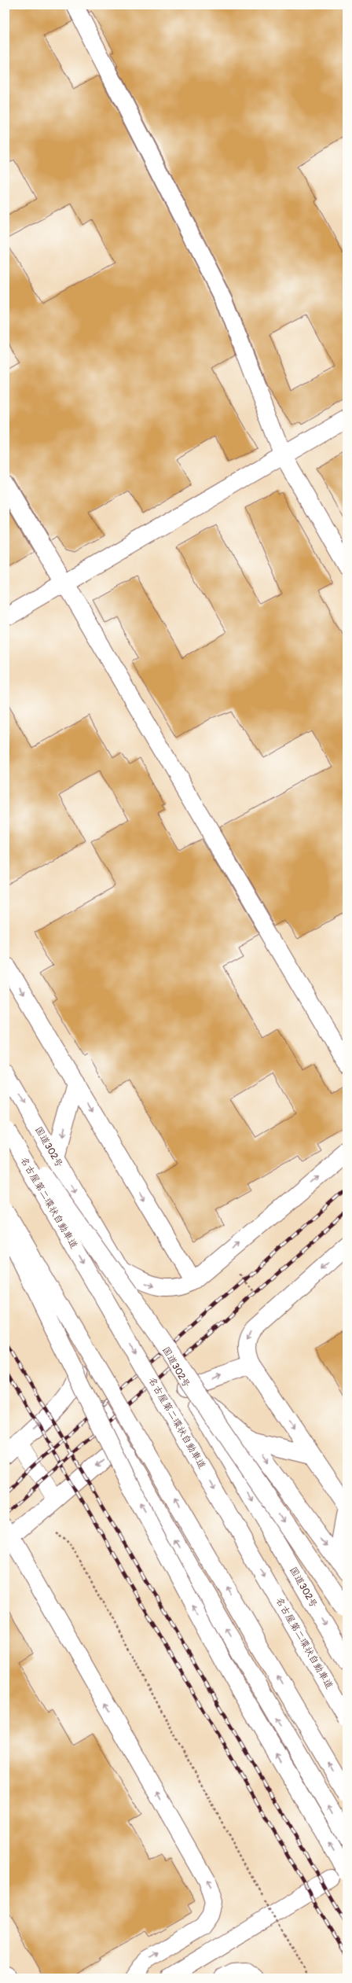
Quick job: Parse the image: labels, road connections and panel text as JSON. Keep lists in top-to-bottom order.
{
  "streets": {
    "main road": ["国道302号", "名古屋第二環状自動車道"]
  }
}
